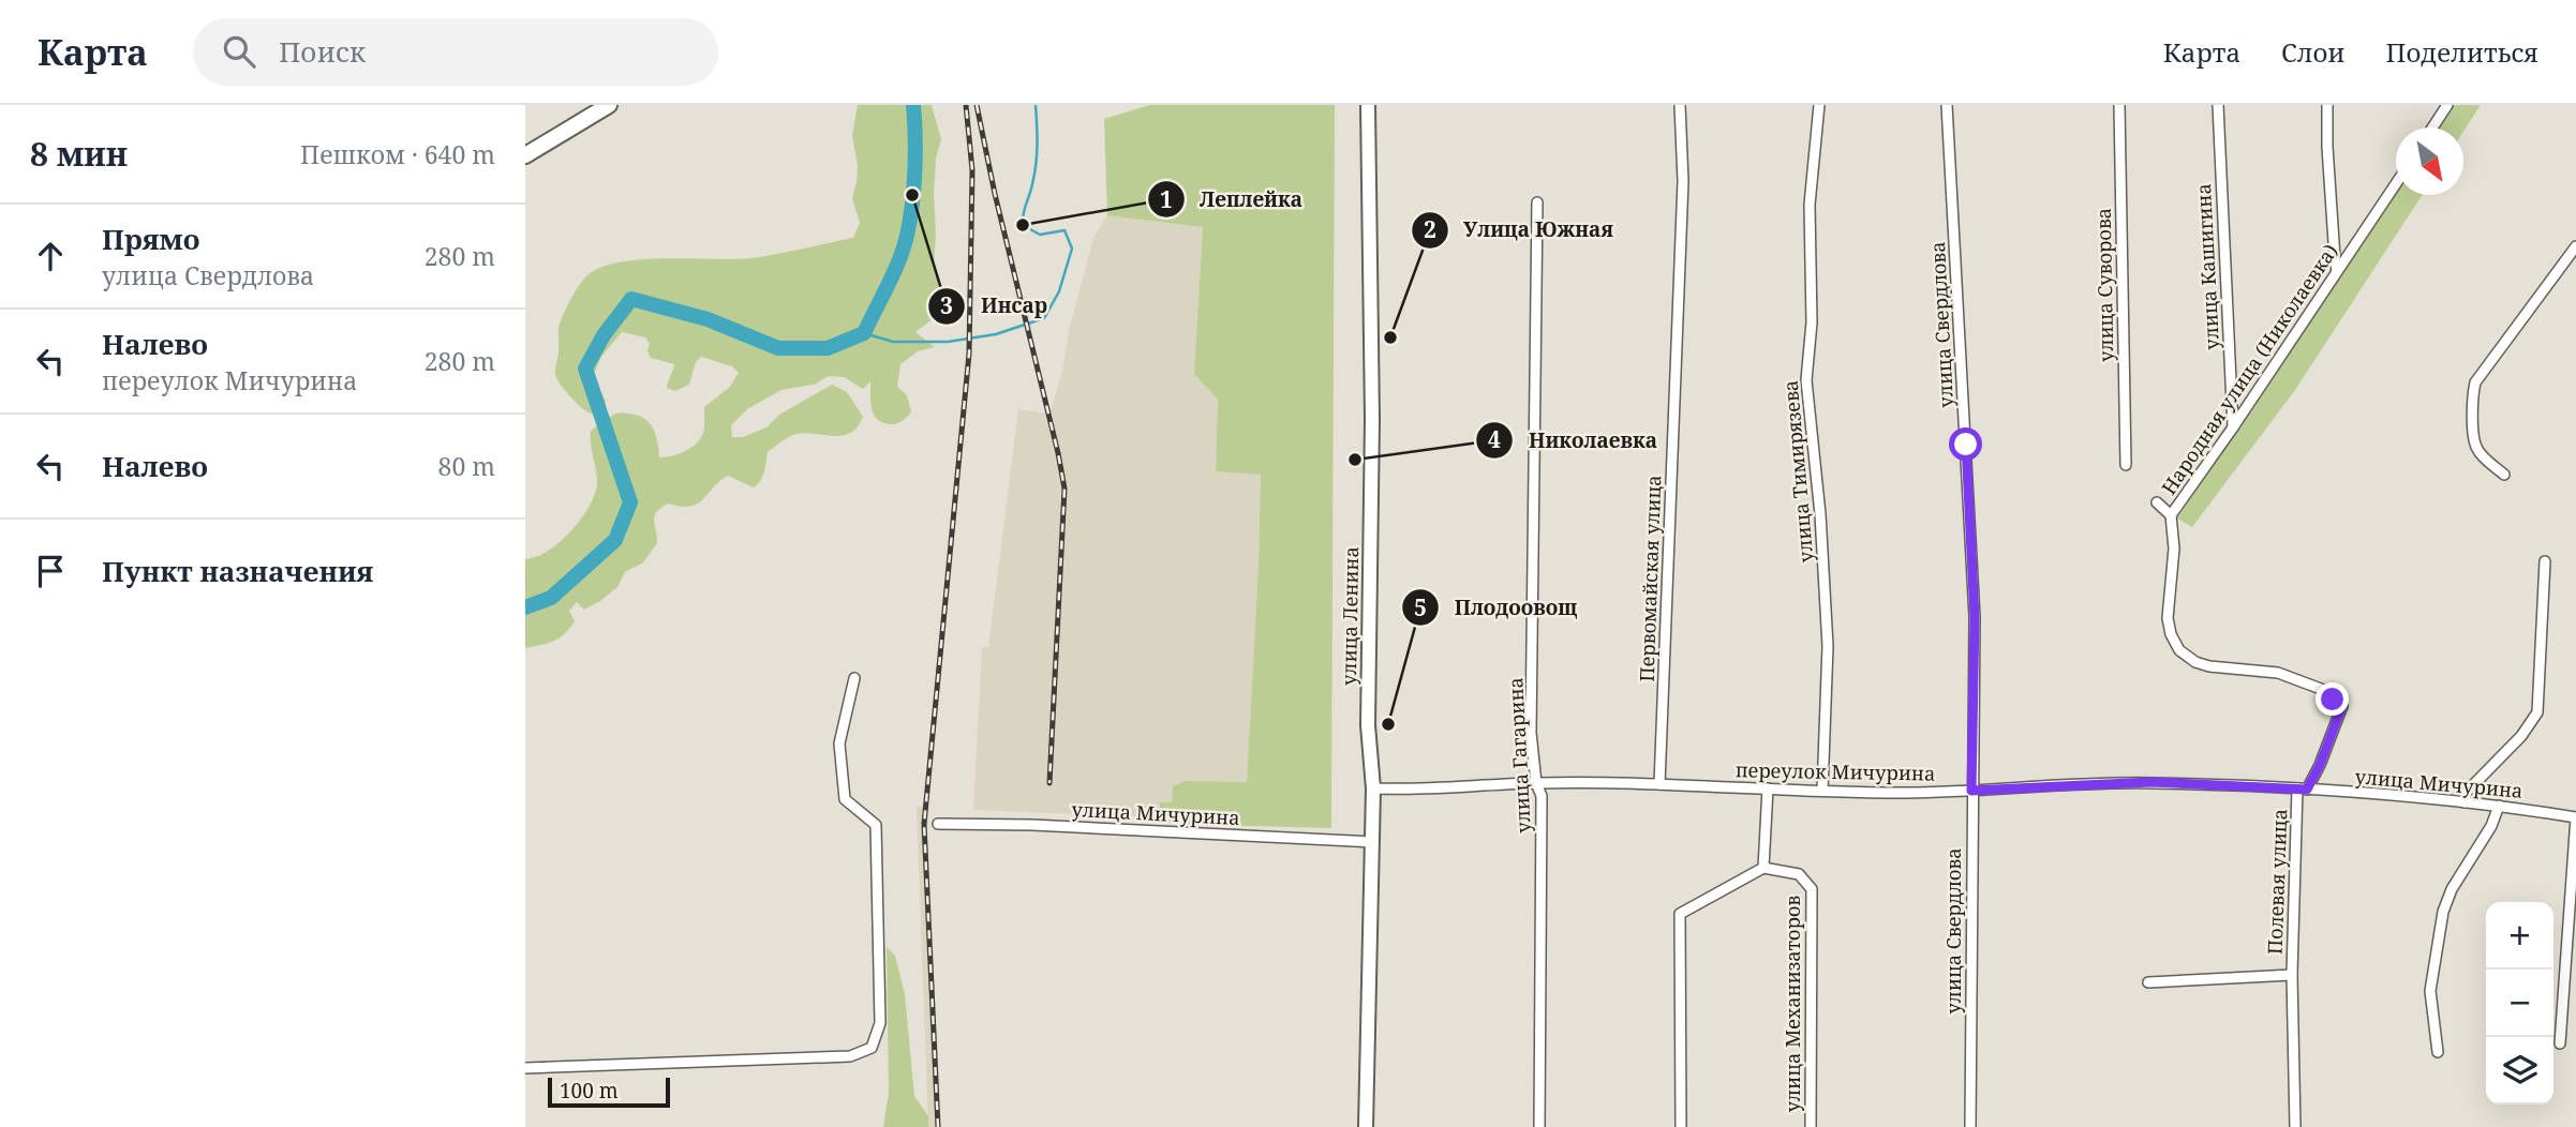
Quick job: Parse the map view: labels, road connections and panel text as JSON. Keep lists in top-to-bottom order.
{
  "streets": {
    "main road": ["улица Ленина"],
    "street": [
      "улица Кашигина",
      "улица Суворова",
      "улица Свердлова",
      "Народная улица (Николаевка)",
      "улица Тимирязева",
      "Первомайская улица",
      "улица Гагарина",
      "переулок Мичурина",
      "улица Мичурина",
      "Полевая улица",
      "улица Механизаторов"
    ]
  },
  "crossings": [
    ["улица Кашигина", "Народная улица (Николаевка)"],
    ["улица Свердлова", "переулок Мичурина"],
    ["Народная улица (Николаевка)", "переулок Мичурина"],
    ["Народная улица (Николаевка)", "улица Мичурина"],
    ["Народная улица (Николаевка)", "Полевая улица"],
    ["улица Тимирязева", "переулок Мичурина"],
    ["Первомайская улица", "переулок Мичурина"],
    ["улица Ленина", "переулок Мичурина"],
    ["улица Ленина", "улица Мичурина"],
    ["улица Гагарина", "переулок Мичурина"],
    ["переулок Мичурина", "улица Мичурина"],
    ["переулок Мичурина", "Полевая улица"],
    ["улица Мичурина", "Полевая улица"]
  ],
  "places": [
    "Инсар",
    "Леплейка",
    "Улица Южная",
    "Николаевка",
    "Плодоовощ"
  ],
  "scale_bar": "100 m",
  "north": "bottom right",
  "page": {
    "header": "Карта",
    "search": "Поиск",
    "nav": ["Карта", "Слои", "Поделиться"],
    "heading": ["8 мин", "Пешком · 640 m"],
    "list": [
      ["Прямо", "улица Свердлова", "280 m"],
      ["Налево", "переулок Мичурина", "280 m"],
      ["Налево", "80 m"],
      "Пункт назначения"
    ],
    "map_buttons": ["+", "−"],
    "scale": "100 m"
  }
}
